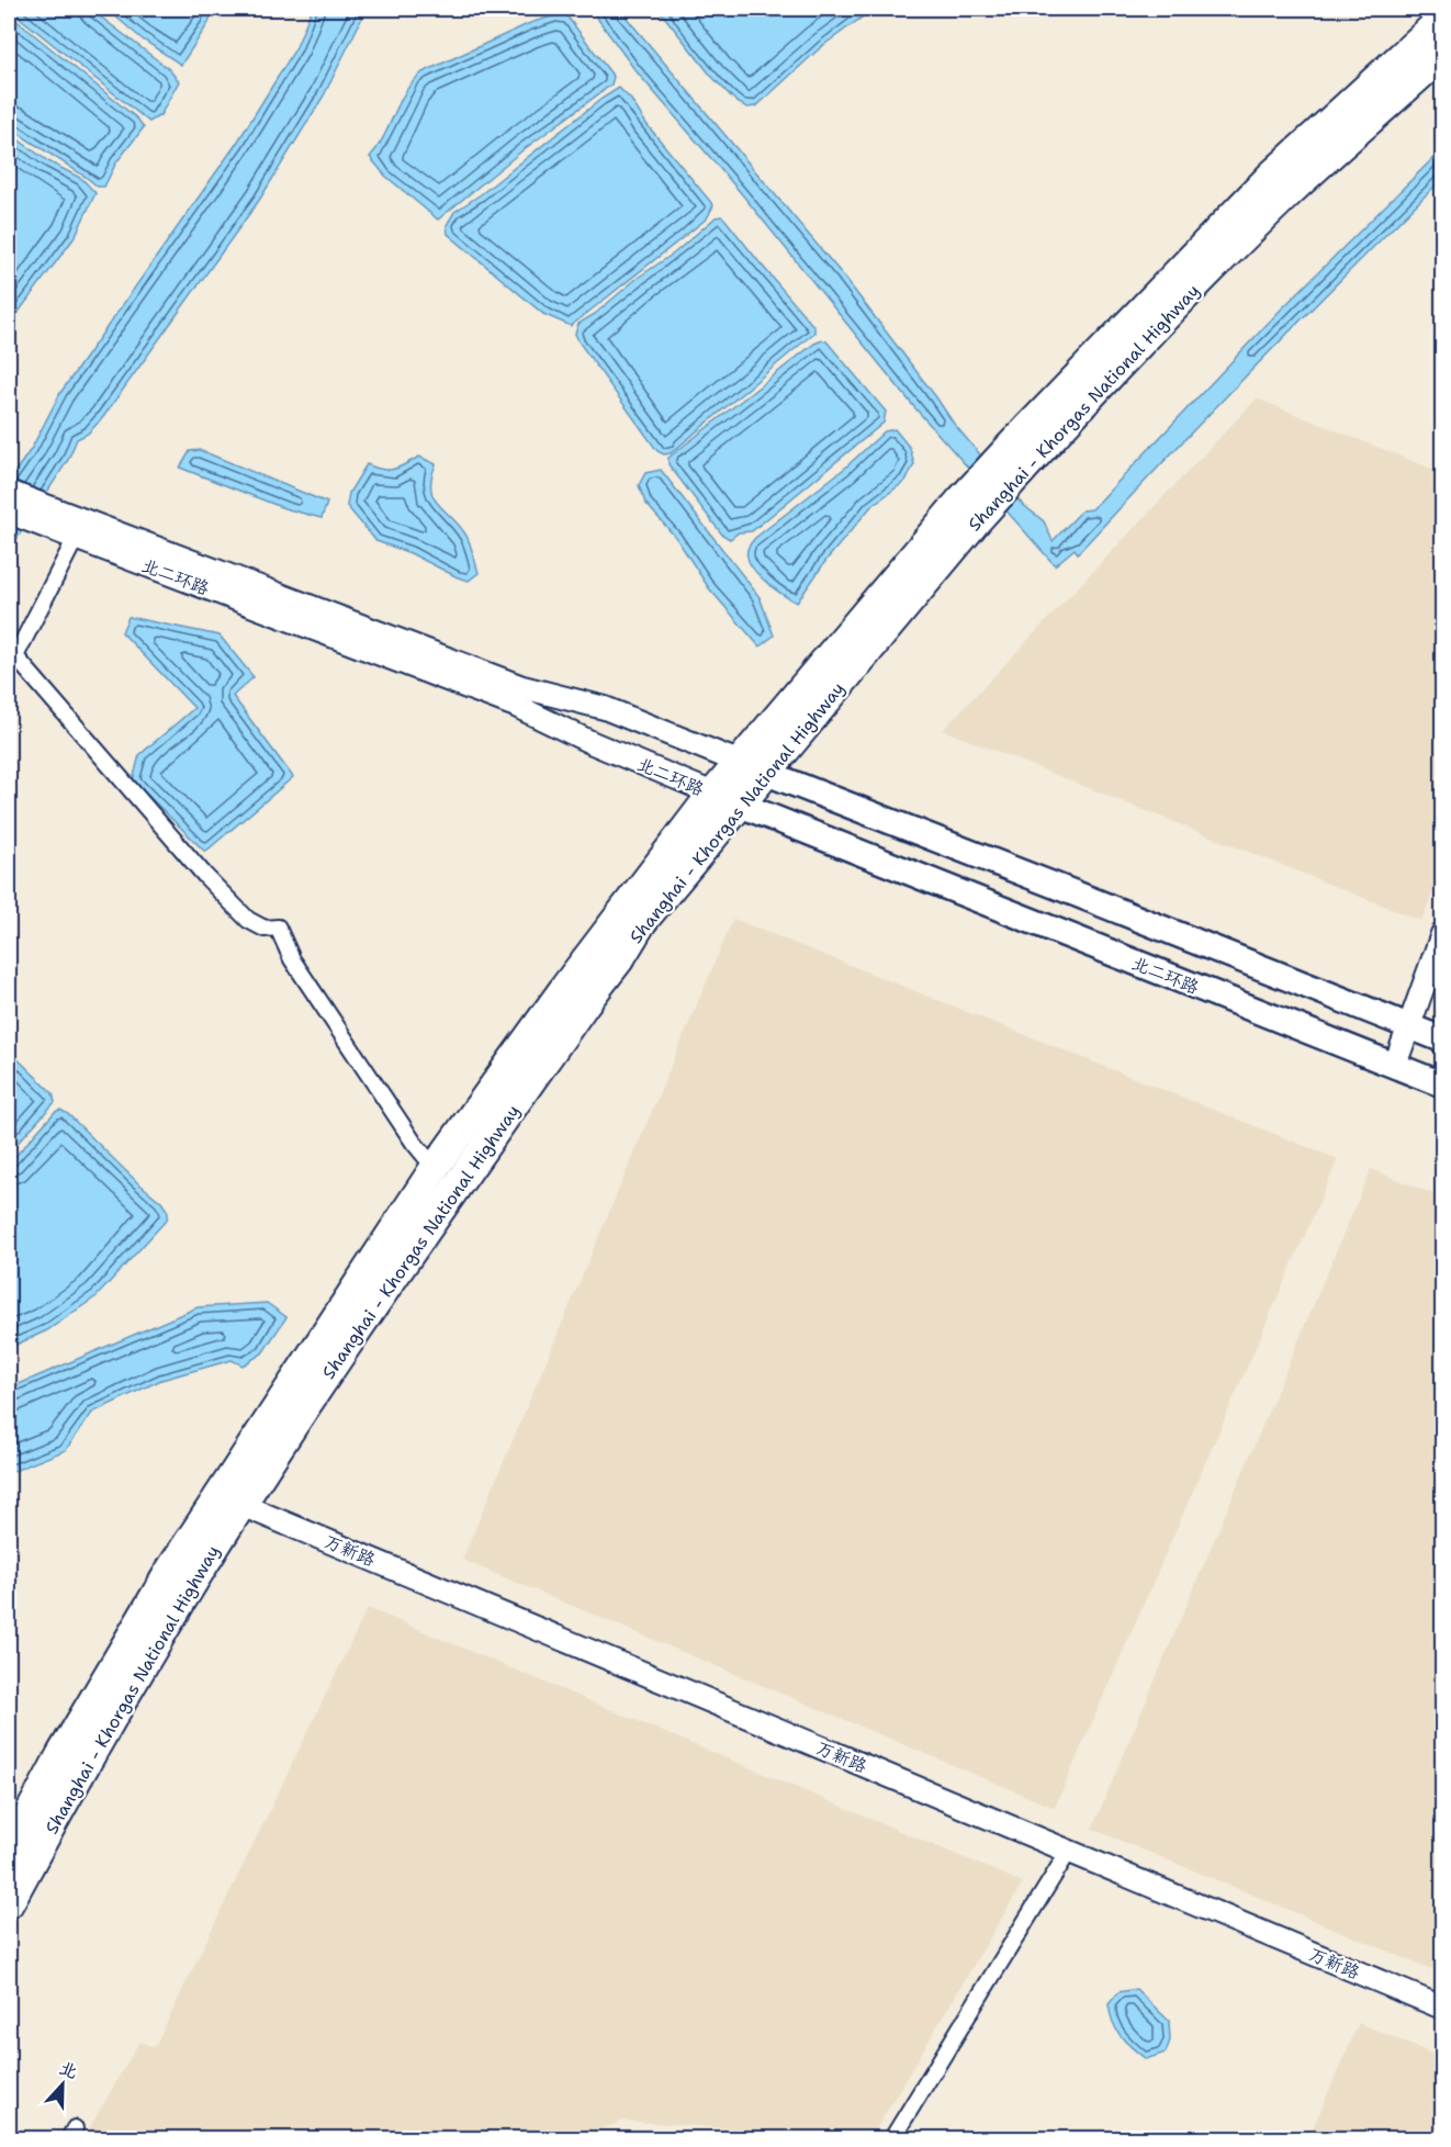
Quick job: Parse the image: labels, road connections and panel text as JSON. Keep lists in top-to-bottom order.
{
  "streets": {
    "highway": ["Shanghai - Khorgas National Highway"],
    "main road": ["北二环路", "万新路"]
  },
  "crossings": [
    ["Shanghai - Khorgas National Highway", "北二环路"],
    ["Shanghai - Khorgas National Highway", "万新路"]
  ],
  "north": "top"
}
